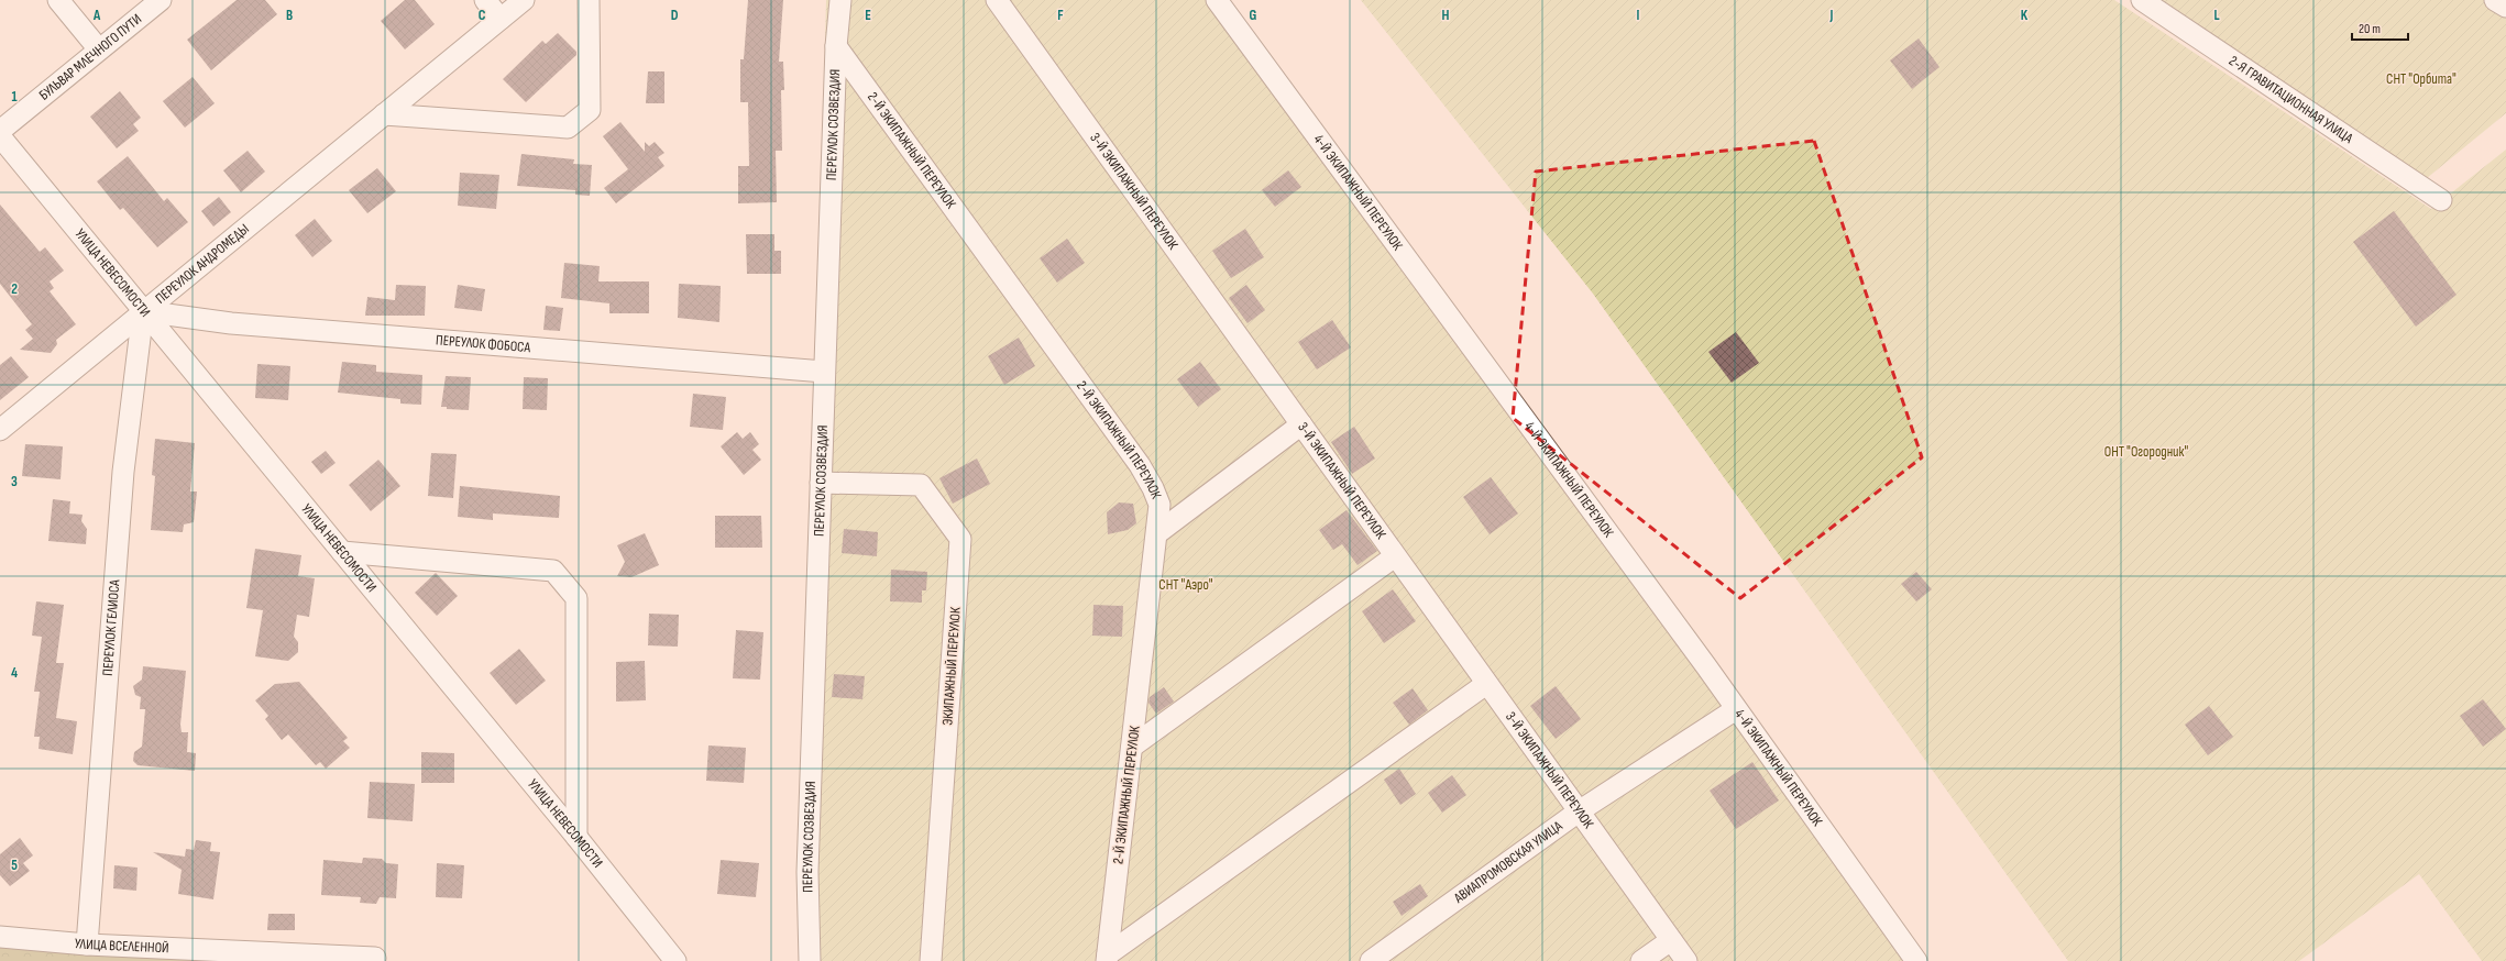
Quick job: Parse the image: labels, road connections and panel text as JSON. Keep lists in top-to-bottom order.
{
  "streets": {
    "street": [
      "БУЛЬВАР МЛЕЧНОГО ПУТИ",
      "2-Я ГРАВИТАЦИОННАЯ УЛИЦА",
      "ПЕРЕУЛОК СОЗВЕЗДИЯ",
      "2-Й ЭКИПАЖНЫЙ ПЕРЕУЛОК",
      "3-Й ЭКИПАЖНЫЙ ПЕРЕУЛОК",
      "4-Й ЭКИПАЖНЫЙ ПЕРЕУЛОК",
      "ПЕРЕУЛОК АНДРОМЕДЫ",
      "УЛИЦА НЕВЕСОМОСТИ",
      "ПЕРЕУЛОК ФОБОСА",
      "ПЕРЕУЛОК ГЕЛИОСА",
      "ЭКИПАЖНЫЙ ПЕРЕУЛОК",
      "АВИАПРОМОВСКАЯ УЛИЦА",
      "УЛИЦА ВСЕЛЕННОЙ"
    ]
  },
  "crossings": [
    ["ПЕРЕУЛОК СОЗВЕЗДИЯ", "2-Й ЭКИПАЖНЫЙ ПЕРЕУЛОК"],
    ["ПЕРЕУЛОК СОЗВЕЗДИЯ", "ПЕРЕУЛОК ФОБОСА"],
    ["ПЕРЕУЛОК СОЗВЕЗДИЯ", "ЭКИПАЖНЫЙ ПЕРЕУЛОК"],
    ["3-Й ЭКИПАЖНЫЙ ПЕРЕУЛОК", "АВИАПРОМОВСКАЯ УЛИЦА"],
    ["4-Й ЭКИПАЖНЫЙ ПЕРЕУЛОК", "АВИАПРОМОВСКАЯ УЛИЦА"],
    ["ПЕРЕУЛОК АНДРОМЕДЫ", "УЛИЦА НЕВЕСОМОСТИ"],
    ["ПЕРЕУЛОК АНДРОМЕДЫ", "ПЕРЕУЛОК ФОБОСА"],
    ["ПЕРЕУЛОК АНДРОМЕДЫ", "ПЕРЕУЛОК ГЕЛИОСА"],
    ["УЛИЦА НЕВЕСОМОСТИ", "ПЕРЕУЛОК ФОБОСА"],
    ["УЛИЦА НЕВЕСОМОСТИ", "ПЕРЕУЛОК ГЕЛИОСА"],
    ["ПЕРЕУЛОК ФОБОСА", "ПЕРЕУЛОК ГЕЛИОСА"],
    ["ПЕРЕУЛОК ГЕЛИОСА", "УЛИЦА ВСЕЛЕННОЙ"]
  ],
  "parks": ["СНТ \"Орбита\"", "ОНТ \"Огородник\"", "СНТ \"Аэро\""],
  "scale_bar": "20 m",
  "grid": {
    "columns": [
      "A",
      "B",
      "C",
      "D",
      "E",
      "F",
      "G",
      "H",
      "I",
      "J",
      "K",
      "L"
    ],
    "rows": [
      "1",
      "2",
      "3",
      "4",
      "5"
    ]
  }
}
